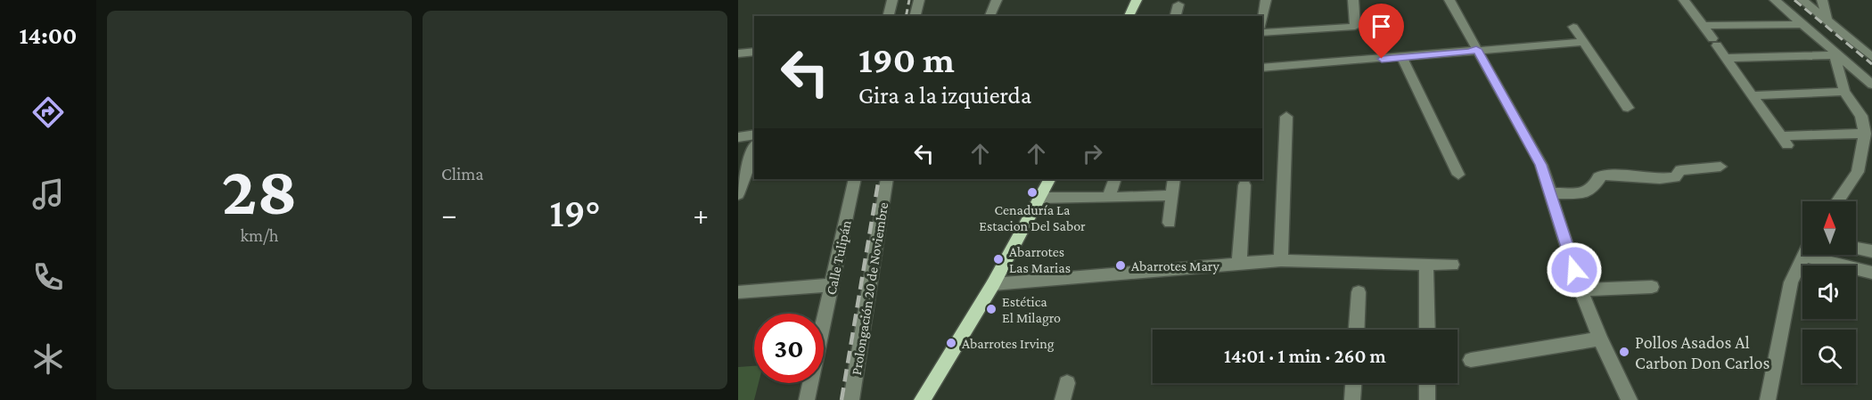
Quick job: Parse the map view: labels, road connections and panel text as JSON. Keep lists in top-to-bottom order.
{
  "streets": {
    "street": ["Calle Tulipán", "Prolongación 20 de Noviembre"]
  },
  "places": [
    "Cenaduría La Estacion Del Sabor",
    "Abarrotes Las Marias",
    "Abarrotes Mary",
    "Estética El Milagro",
    "Abarrotes Irving",
    "Pollos Asados Al Carbon Don Carlos"
  ],
  "north": "top",
  "page": {
    "tabs": "14:00",
    "tile": [
      ["28", "km/h"],
      "Clima"
    ],
    "turn": ["190 m", "Gira a la izquierda"],
    "heat": ["−", "19°", "+"],
    "limit": "30",
    "trip": "14:01 · 1 min · 260 m"
  }
}
